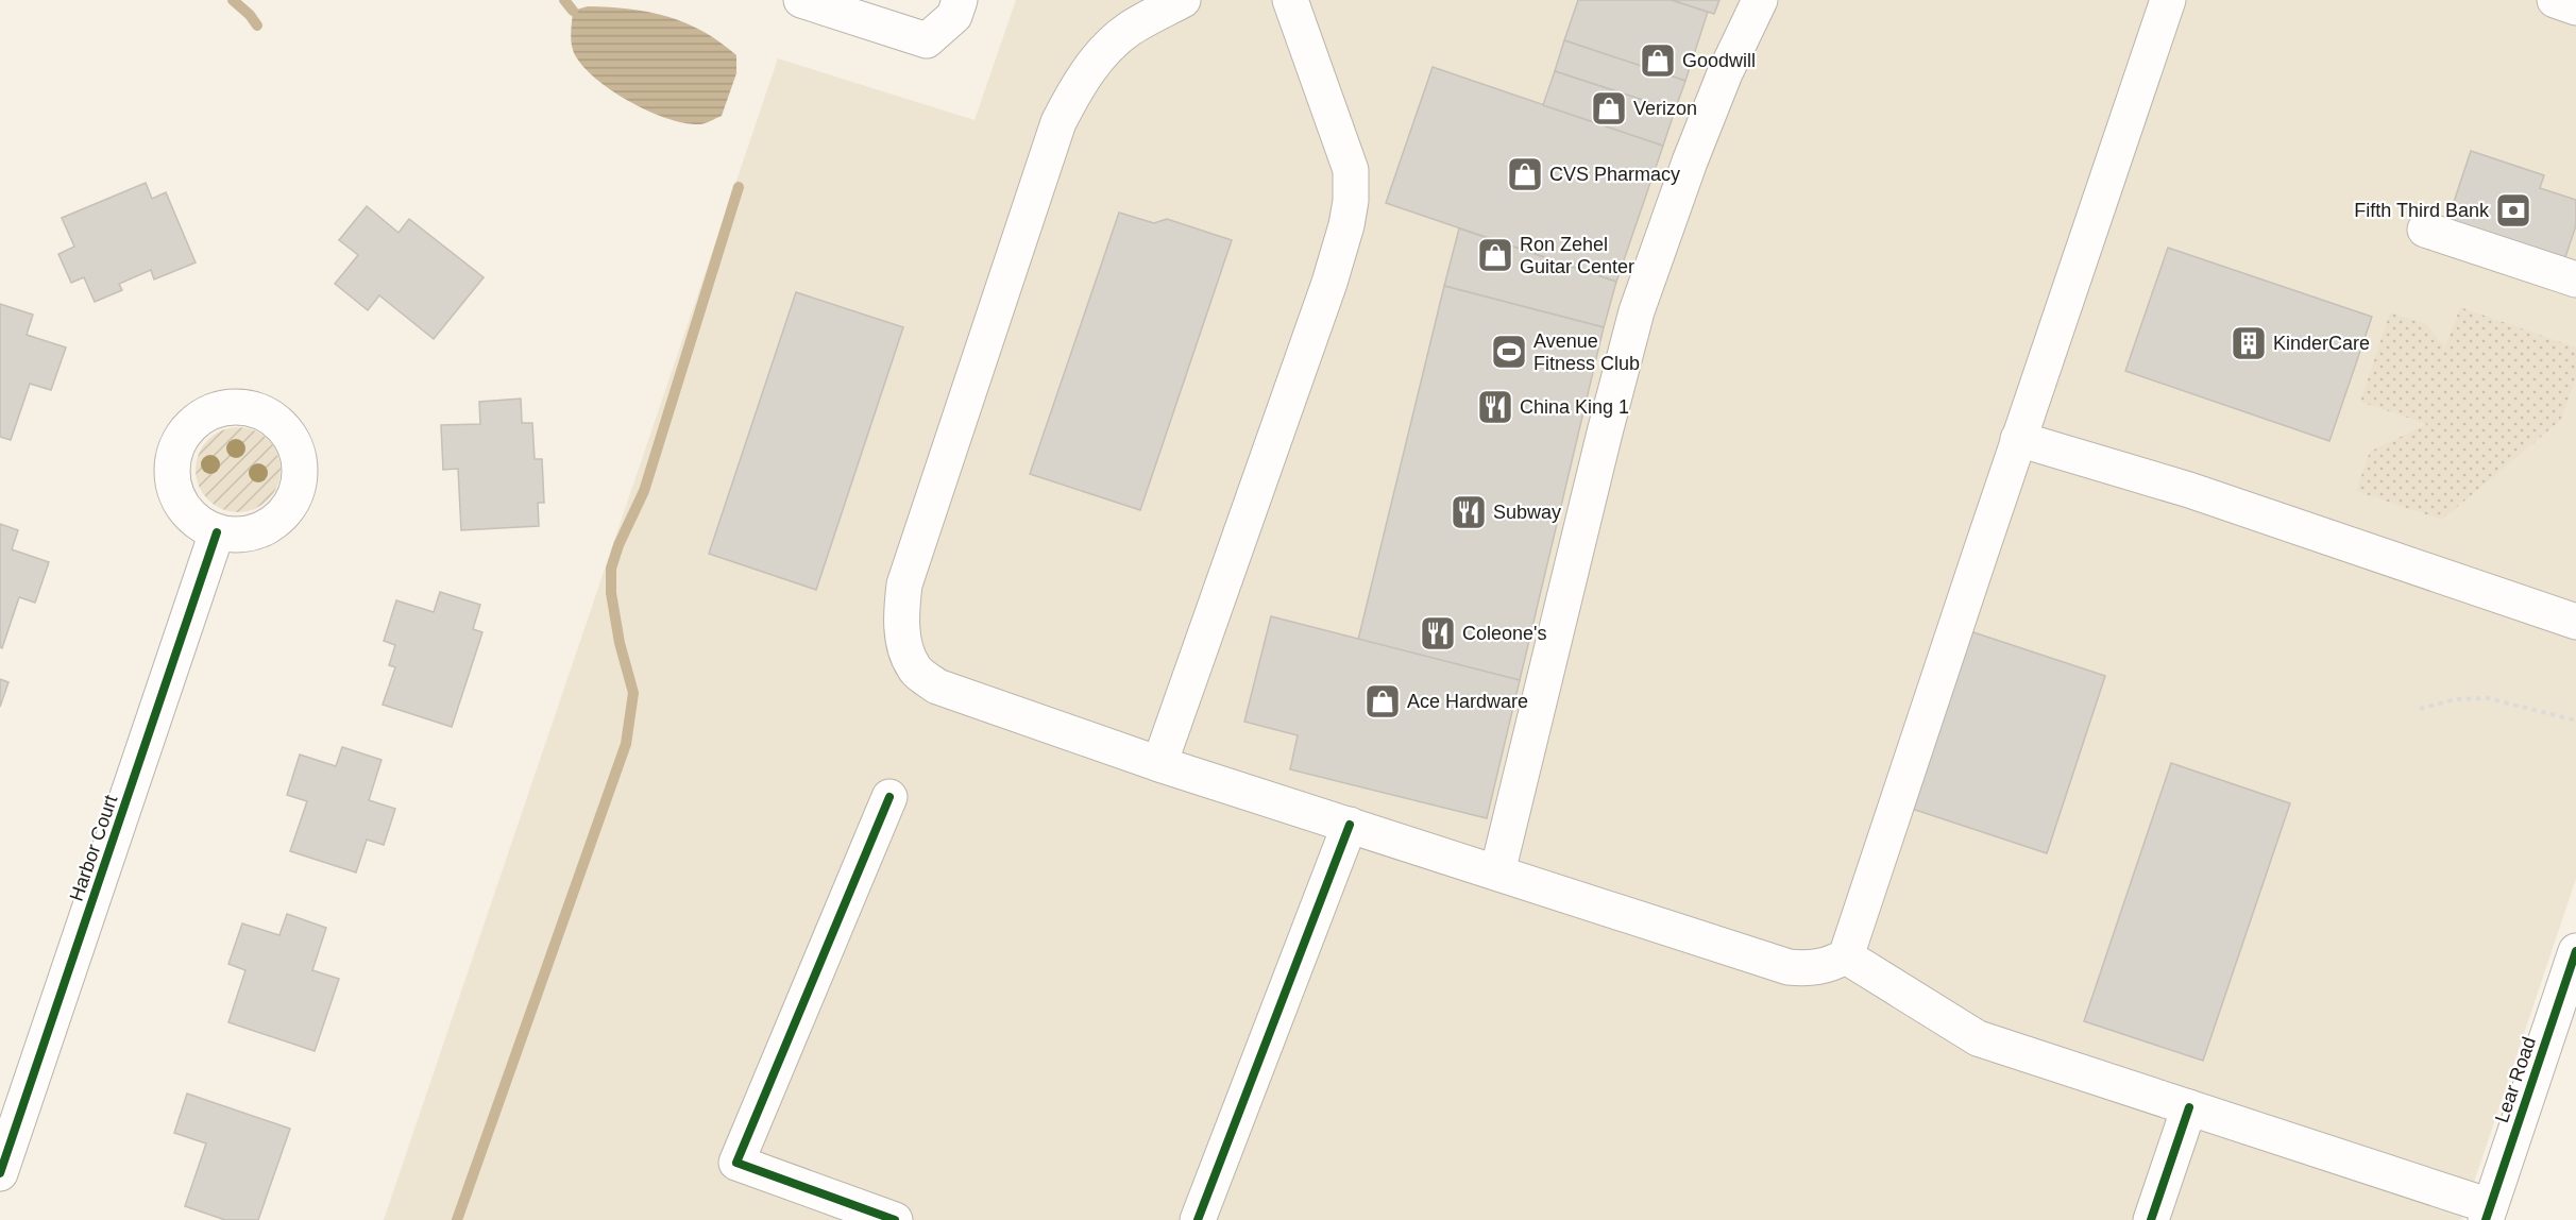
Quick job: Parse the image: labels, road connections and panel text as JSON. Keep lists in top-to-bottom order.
{
  "streets": {
    "street": ["Harbor Court", "Lear Road"]
  },
  "places": {
    "shop": [
      "Goodwill",
      "Verizon",
      "CVS Pharmacy",
      "Ron Zehel Guitar Center",
      "Ace Hardware"
    ],
    "bank": ["Fifth Third Bank"],
    "building": ["KinderCare"],
    "sports": ["Avenue Fitness Club"],
    "restaurant": ["China King 1", "Subway", "Coleone's"]
  }
}
